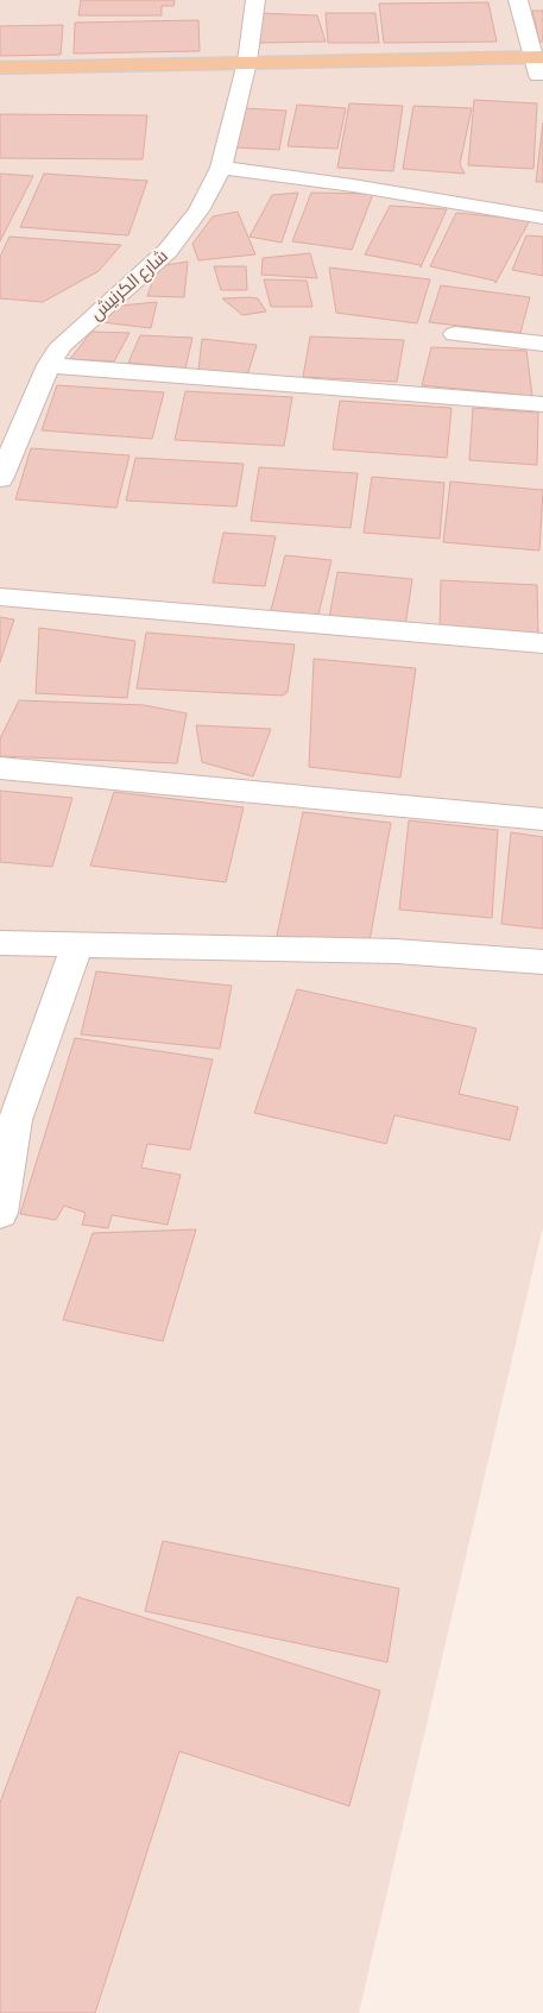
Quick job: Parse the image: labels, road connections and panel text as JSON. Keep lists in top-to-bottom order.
{
  "streets": {
    "street": ["شارع الكرنيش"]
  }
}
